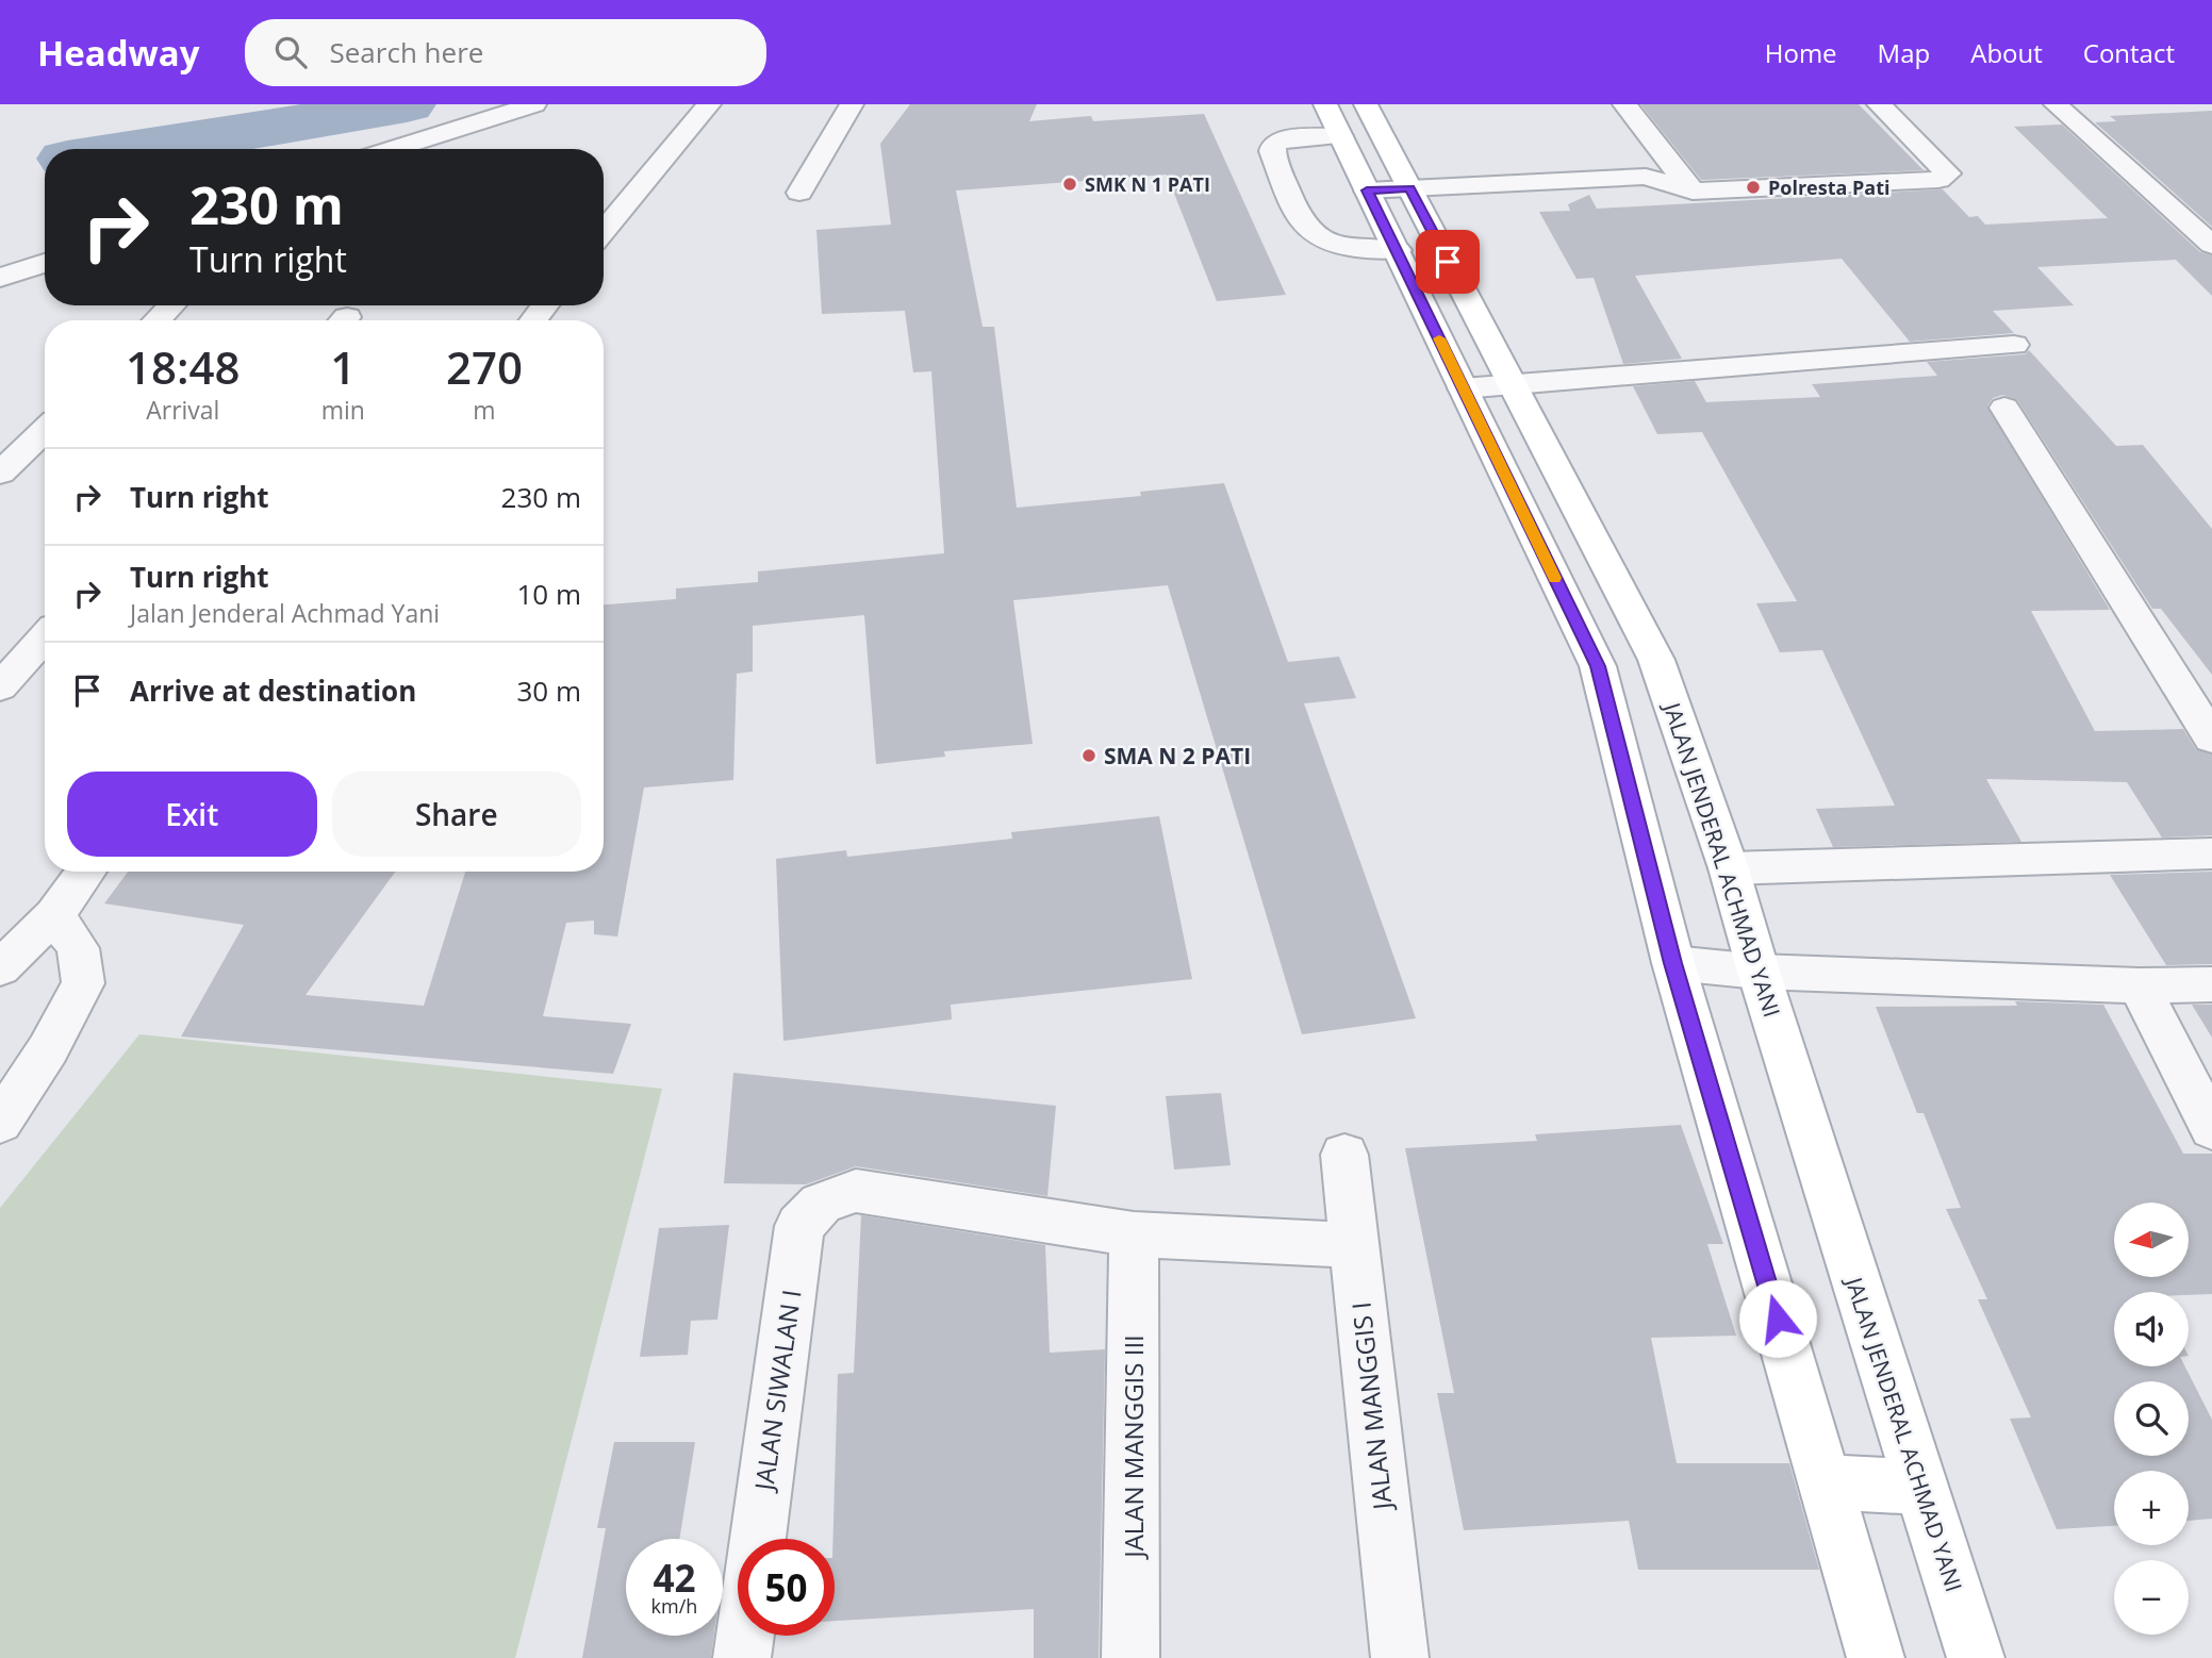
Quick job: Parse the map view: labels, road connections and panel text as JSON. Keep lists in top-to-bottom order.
{
  "streets": {
    "main road": ["JALAN JENDERAL ACHMAD YANI"],
    "street": ["JALAN SIWALAN I", "JALAN MANGGIS I", "JALAN MANGGIS III"]
  },
  "crossings": [
    ["JALAN SIWALAN I", "JALAN MANGGIS III"]
  ],
  "places": ["SMK N 1 PATI", "Polresta Pati", "SMA N 2 PATI"],
  "north": "left",
  "page": {
    "header": "Headway",
    "search": "Search here",
    "nav": [
      "Home",
      "Map",
      "About",
      "Contact"
    ],
    "turn": ["230 m", "Turn right"],
    "eta": [
      "18:48",
      "Arrival",
      "1",
      "min",
      "270",
      "m"
    ],
    "list": [
      {
        "name": "Turn right",
        "value": "230 m"
      },
      {
        "name": "Turn right",
        "note": "Jalan Jenderal Achmad Yani",
        "value": "10 m"
      },
      {
        "name": "Arrive at destination",
        "value": "30 m"
      }
    ],
    "buttons": ["Exit", "Share"],
    "map_buttons": ["+", "−"],
    "speed": "42 km/h",
    "limit": "50"
  }
}
